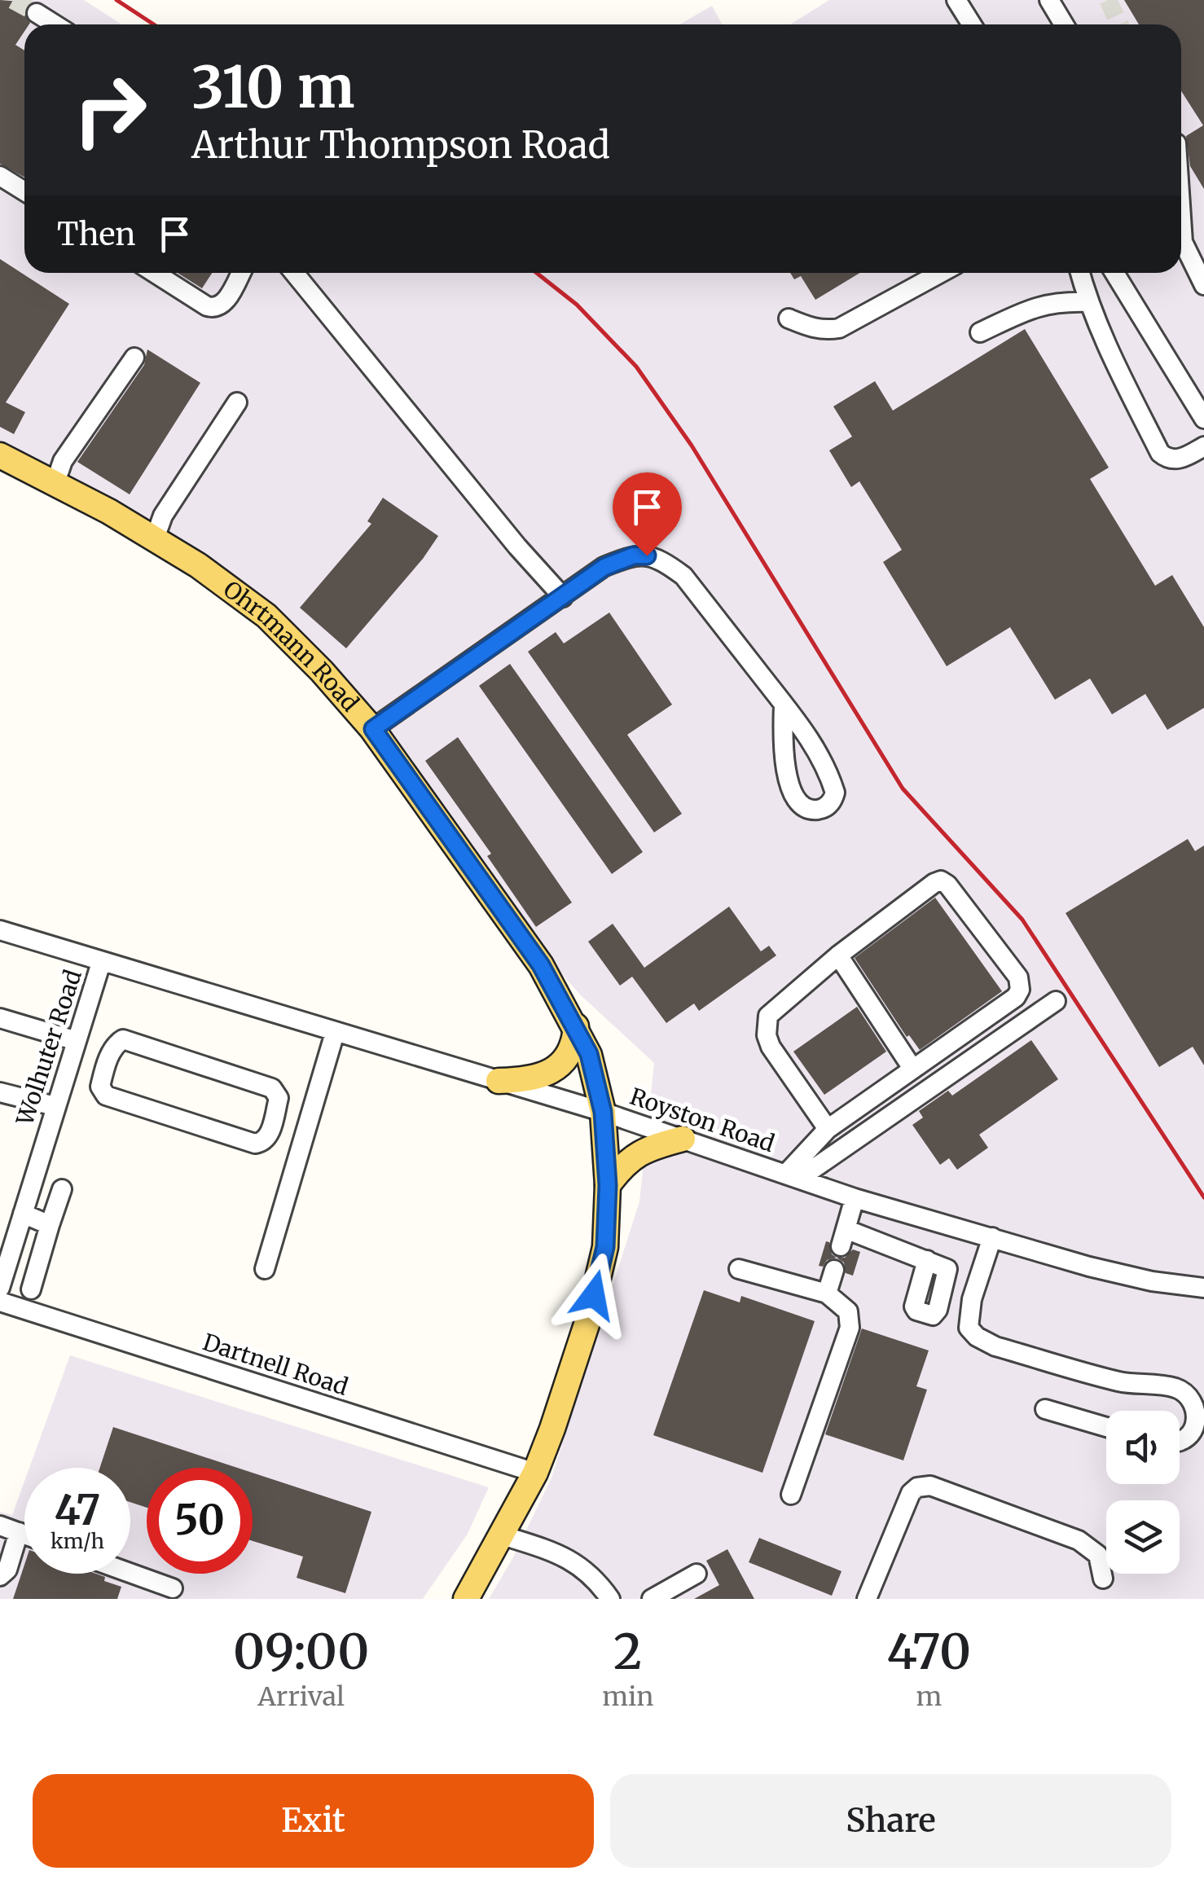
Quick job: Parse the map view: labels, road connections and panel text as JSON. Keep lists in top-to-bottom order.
{
  "streets": {
    "main road": ["Ohrtmann Road"],
    "street": ["Wolhuter Road", "Royston Road", "Dartnell Road"]
  },
  "crossings": [
    ["Ohrtmann Road", "Royston Road"],
    ["Ohrtmann Road", "Dartnell Road"],
    ["Wolhuter Road", "Royston Road"]
  ],
  "page": {
    "turn": ["310 m", "Arthur Thompson Road"],
    "then": "Then",
    "speed": "47 km/h",
    "limit": "50",
    "eta": [
      "09:00",
      "Arrival",
      "2",
      "min",
      "470",
      "m"
    ],
    "buttons": ["Exit", "Share"]
  }
}
